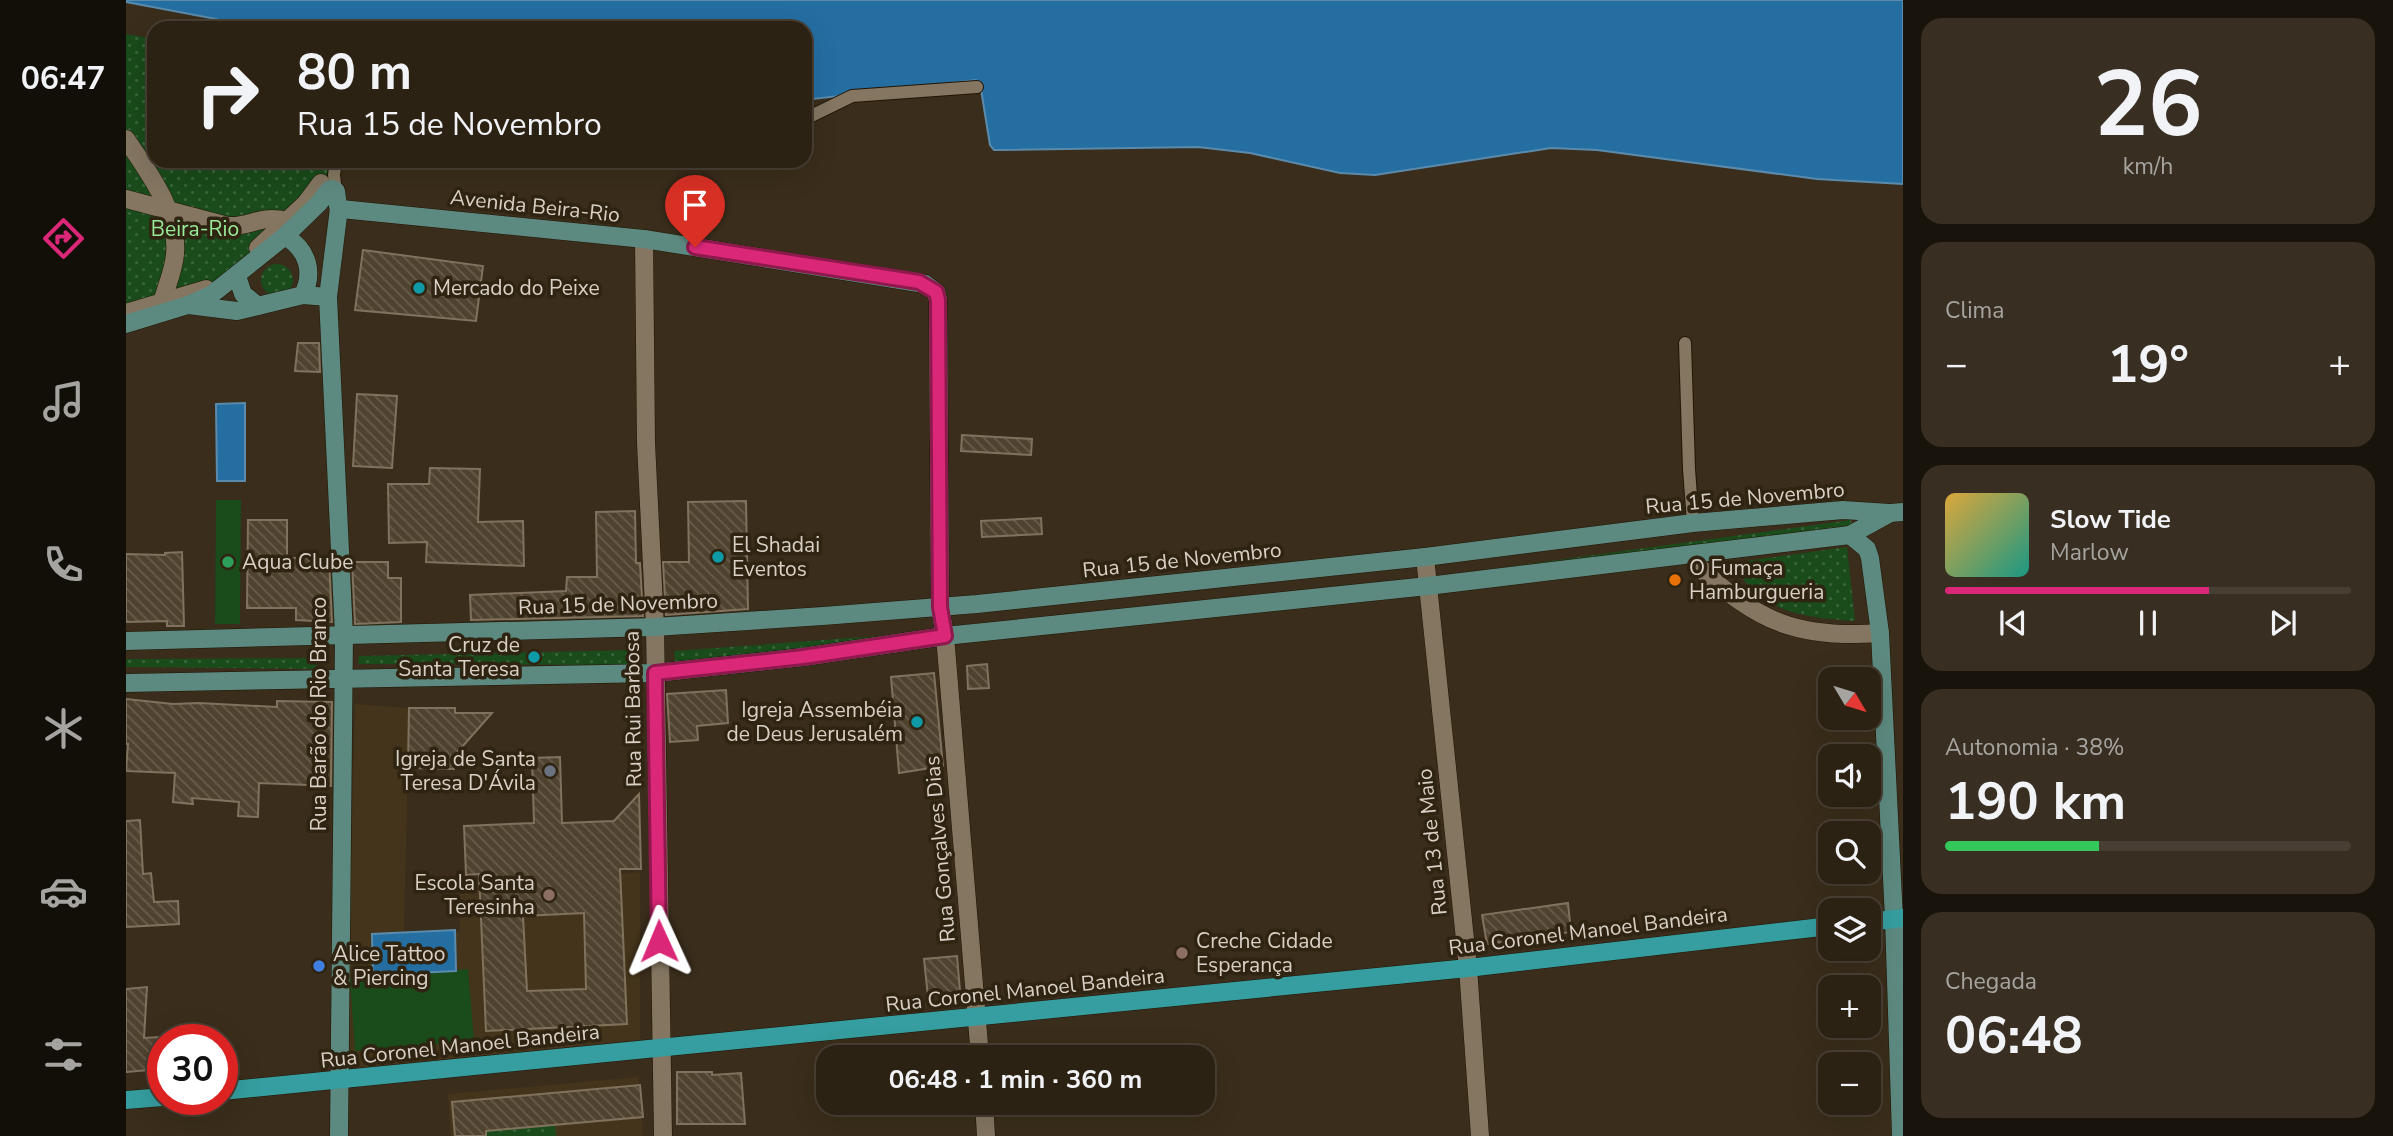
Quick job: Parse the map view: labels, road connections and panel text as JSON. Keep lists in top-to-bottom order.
{
  "streets": {
    "main road": [
      "Avenida Beira-Rio",
      "Rua 15 de Novembro",
      "Rua Barão do Rio Branco",
      "Rua Coronel Manoel Bandeira"
    ],
    "street": ["Rua Rui Barbosa", "Rua 13 de Maio", "Rua Gonçalves Dias"]
  },
  "crossings": [
    ["Avenida Beira-Rio", "Rua 15 de Novembro"],
    ["Avenida Beira-Rio", "Rua Rui Barbosa"],
    ["Avenida Beira-Rio", "Rua Barão do Rio Branco"],
    ["Rua 15 de Novembro", "Rua Rui Barbosa"],
    ["Rua 15 de Novembro", "Rua Barão do Rio Branco"],
    ["Rua 15 de Novembro", "Rua 13 de Maio"],
    ["Rua 15 de Novembro", "Rua Gonçalves Dias"],
    ["Rua Rui Barbosa", "Rua Coronel Manoel Bandeira"],
    ["Rua Barão do Rio Branco", "Rua Coronel Manoel Bandeira"],
    ["Rua 13 de Maio", "Rua Coronel Manoel Bandeira"],
    ["Rua Gonçalves Dias", "Rua Coronel Manoel Bandeira"]
  ],
  "parks": ["Beira-Rio"],
  "places": [
    "Mercado do Peixe",
    "El Shadai Eventos",
    "Aqua Clube",
    "O Fumaça Hamburgueria",
    "Cruz de Santa Teresa",
    "Igreja Assembéia de Deus Jerusalém",
    "Igreja de Santa Teresa D'Ávila",
    "Escola Santa Teresinha",
    "Creche Cidade Esperança",
    "Alice Tattoo & Piercing"
  ],
  "north": "bottom right",
  "page": {
    "tabs": "06:47",
    "tile": [
      ["26", "km/h"],
      "Clima",
      ["Autonomia · 38%", "190 km"],
      ["Chegada", "06:48"]
    ],
    "turn": ["80 m", "Rua 15 de Novembro"],
    "heat": ["−", "19°", "+"],
    "song": ["Slow Tide", "Marlow"],
    "map_buttons": ["+", "−"],
    "limit": "30",
    "trip": "06:48 · 1 min · 360 m"
  }
}
